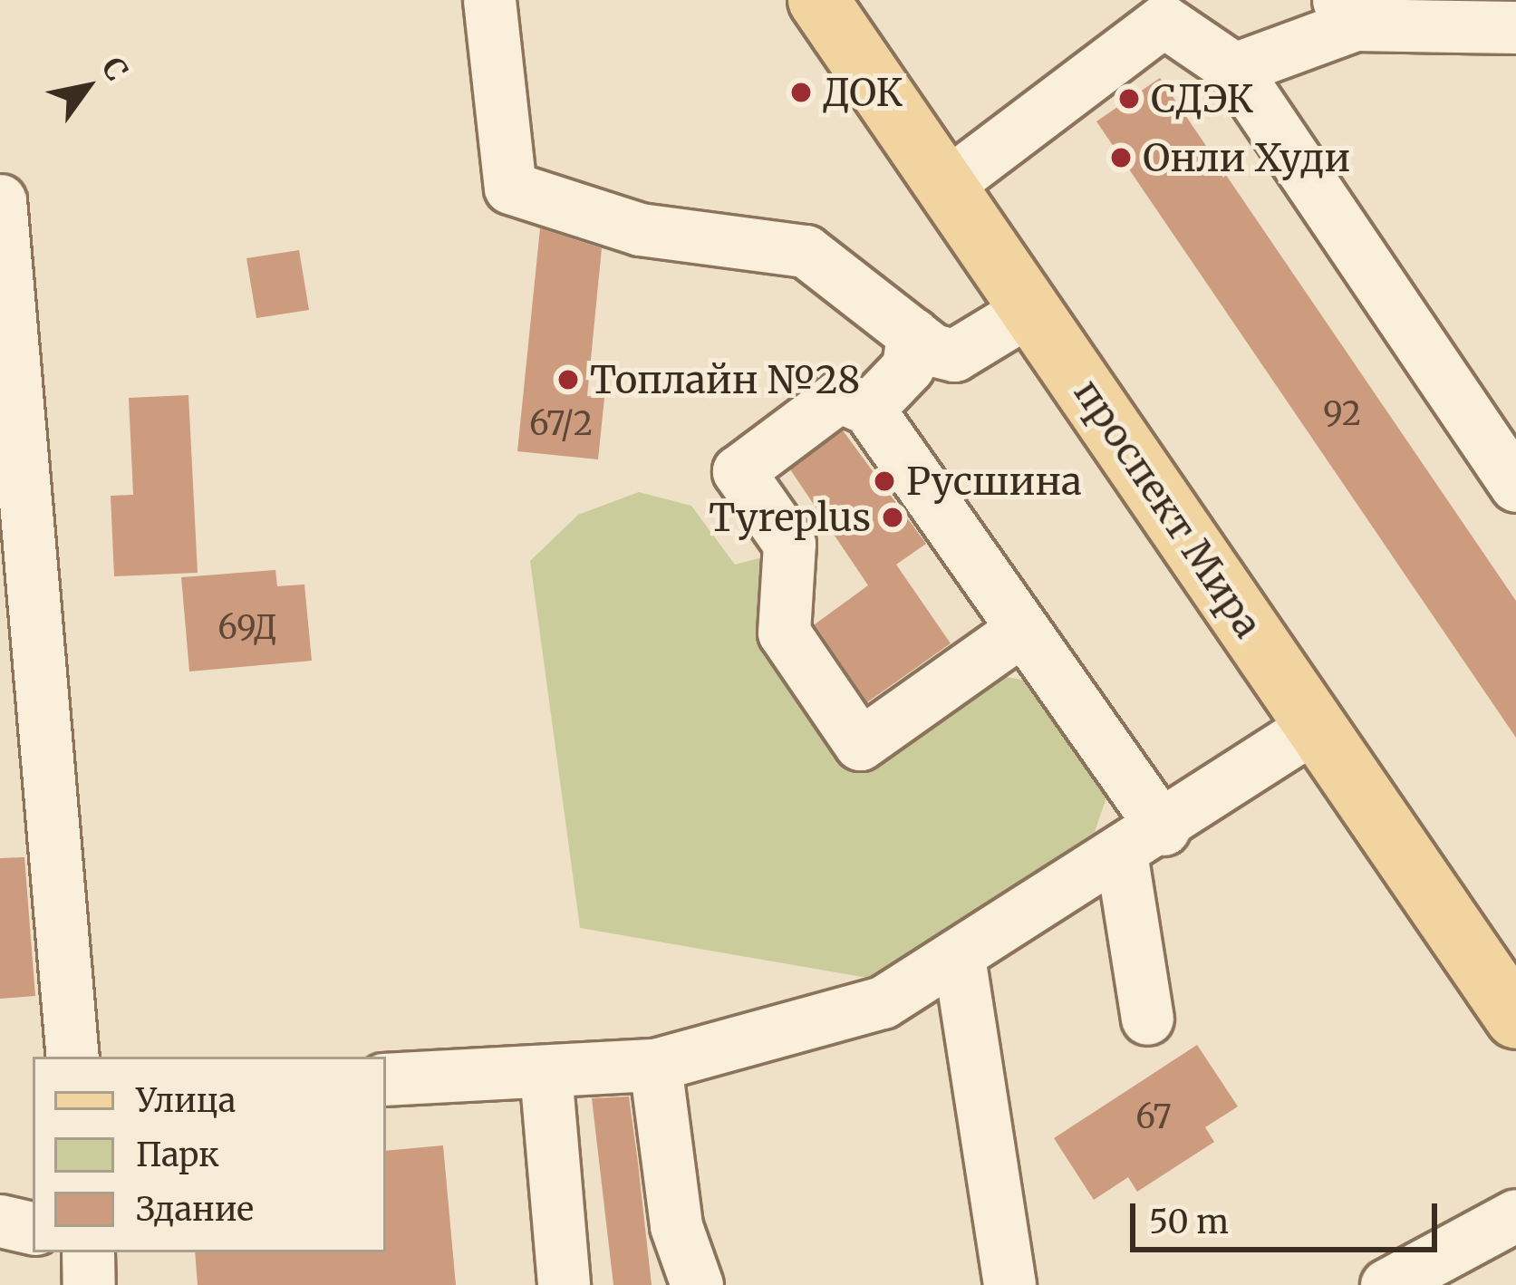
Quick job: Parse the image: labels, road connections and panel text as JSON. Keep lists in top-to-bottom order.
{
  "streets": {
    "main road": ["проспект Мира"]
  },
  "places": [
    "ДОК",
    "СДЭК",
    "Онли Худи",
    "Топлайн №28",
    "Русшина",
    "Tyreplus"
  ],
  "house_numbers": [
    "92",
    "67/2",
    "69Д",
    "67"
  ],
  "legend": ["Улица", "Парк", "Здание"],
  "scale_bar": "50 m",
  "north": "top right"
}
